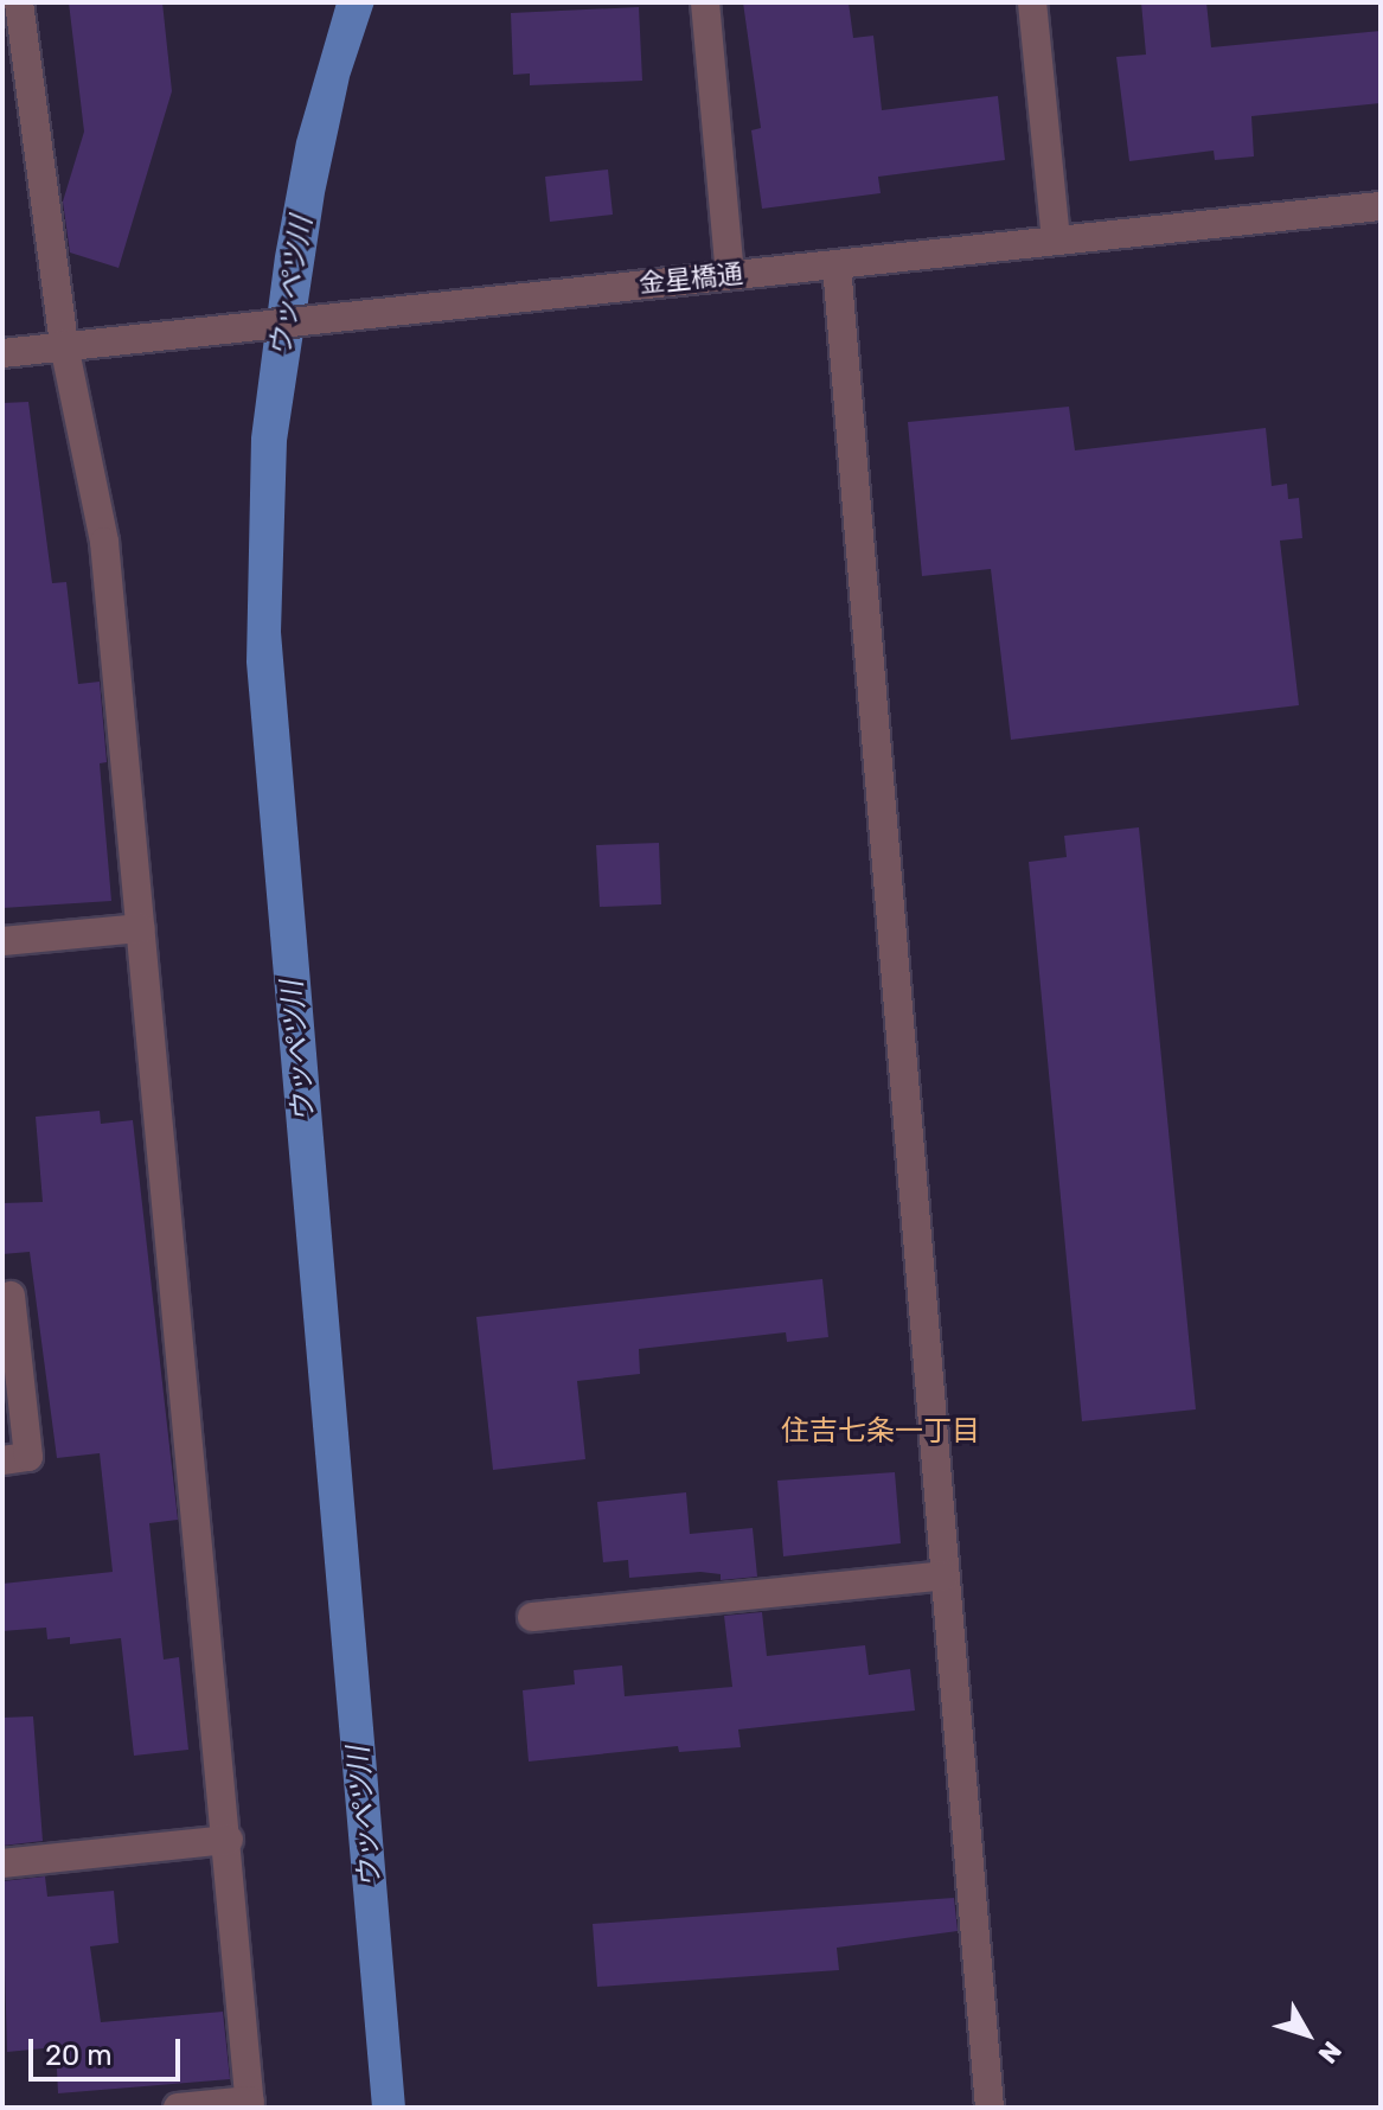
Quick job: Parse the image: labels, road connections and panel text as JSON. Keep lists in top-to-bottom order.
{
  "streets": {
    "street": ["金星橋通"]
  },
  "districts": ["住吉七条一丁目"],
  "water": ["ウッペツ川"],
  "scale_bar": "20 m",
  "north": "bottom right"
}
